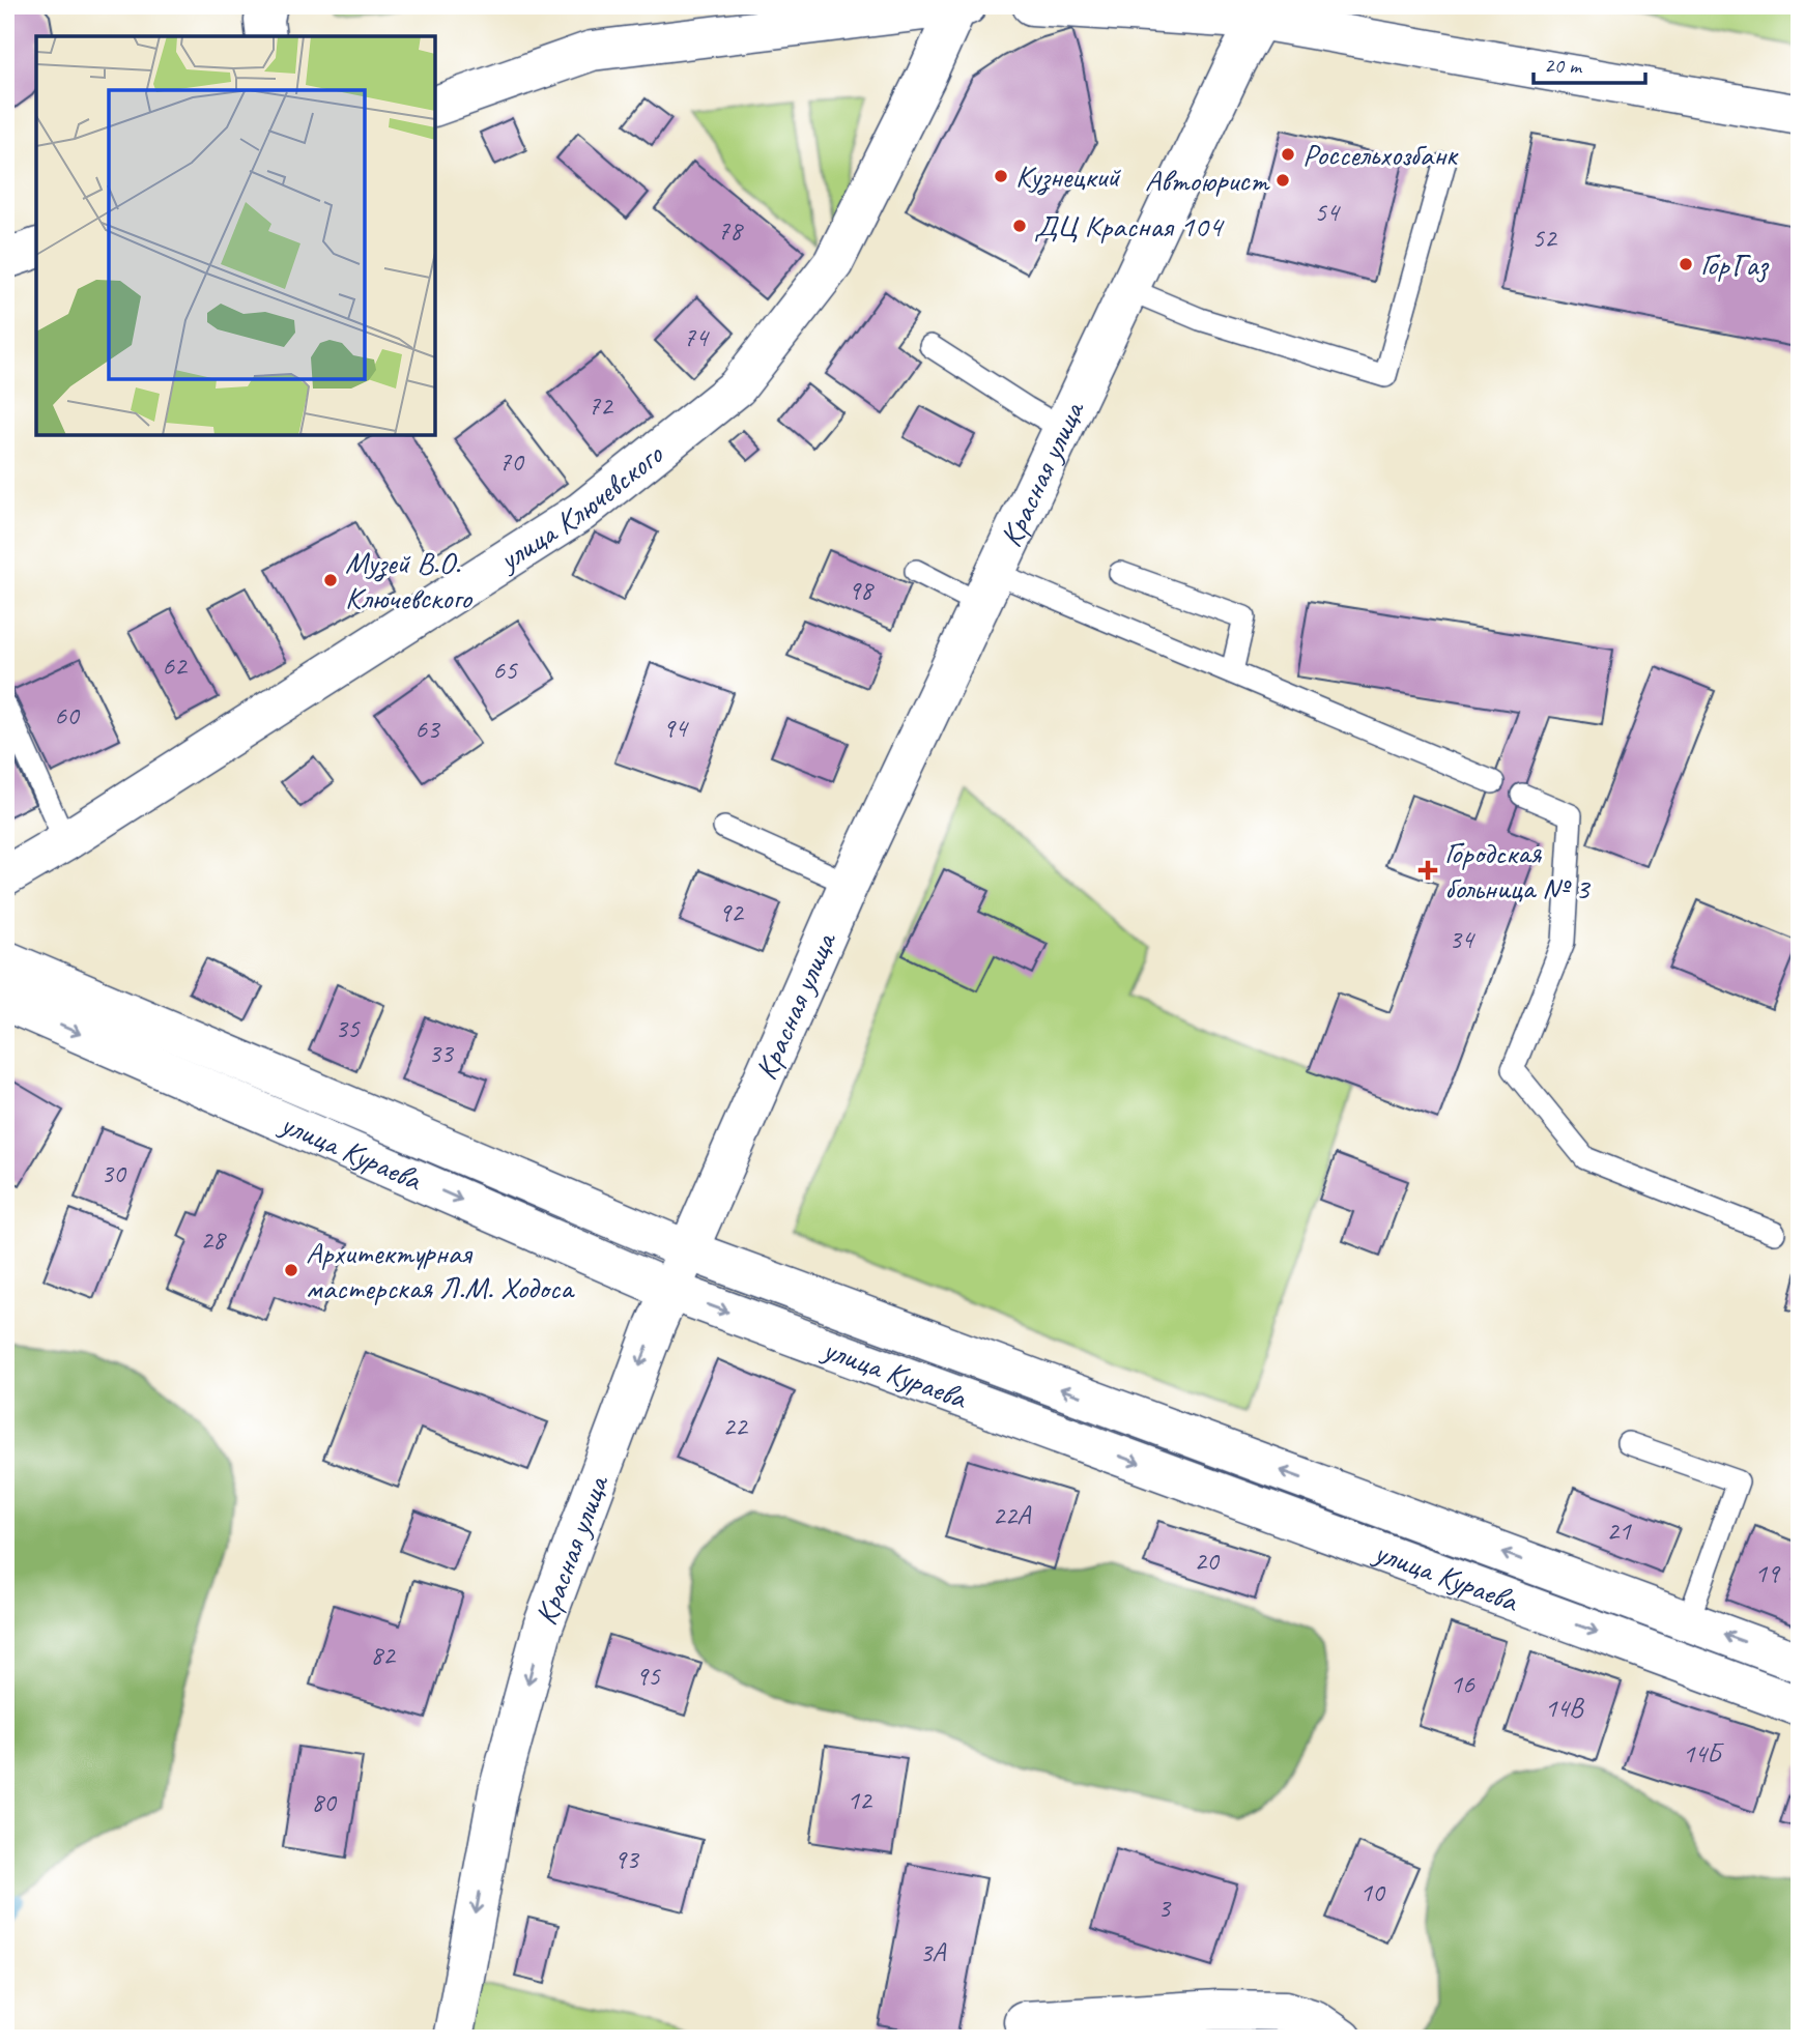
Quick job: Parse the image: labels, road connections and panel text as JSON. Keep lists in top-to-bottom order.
{
  "streets": {
    "street": ["Красная улица", "улица Ключевского", "улица Кураева"]
  },
  "crossings": [
    ["Красная улица", "улица Кураева"]
  ],
  "one_way": ["Красная улица"],
  "places": {
    "other": [
      "Россельхозбанк",
      "Кузнецкий",
      "Автоюрист",
      "ДЦ Красная 104",
      "ГорГаз",
      "Музей В.О. Ключевского",
      "Архитектурная мастерская Л.М. Ходоса"
    ],
    "health": ["Городская больница № 3"]
  },
  "house_numbers": [
    "54",
    "78",
    "52",
    "74",
    "72",
    "70",
    "98",
    "62",
    "65",
    "60",
    "94",
    "63",
    "92",
    "34",
    "35",
    "33",
    "30",
    "28",
    "22",
    "22А",
    "21",
    "20",
    "19",
    "82",
    "95",
    "16",
    "14В",
    "14Б",
    "12",
    "80",
    "93",
    "10",
    "3",
    "3А"
  ],
  "scale_bar": "20 m"
}
